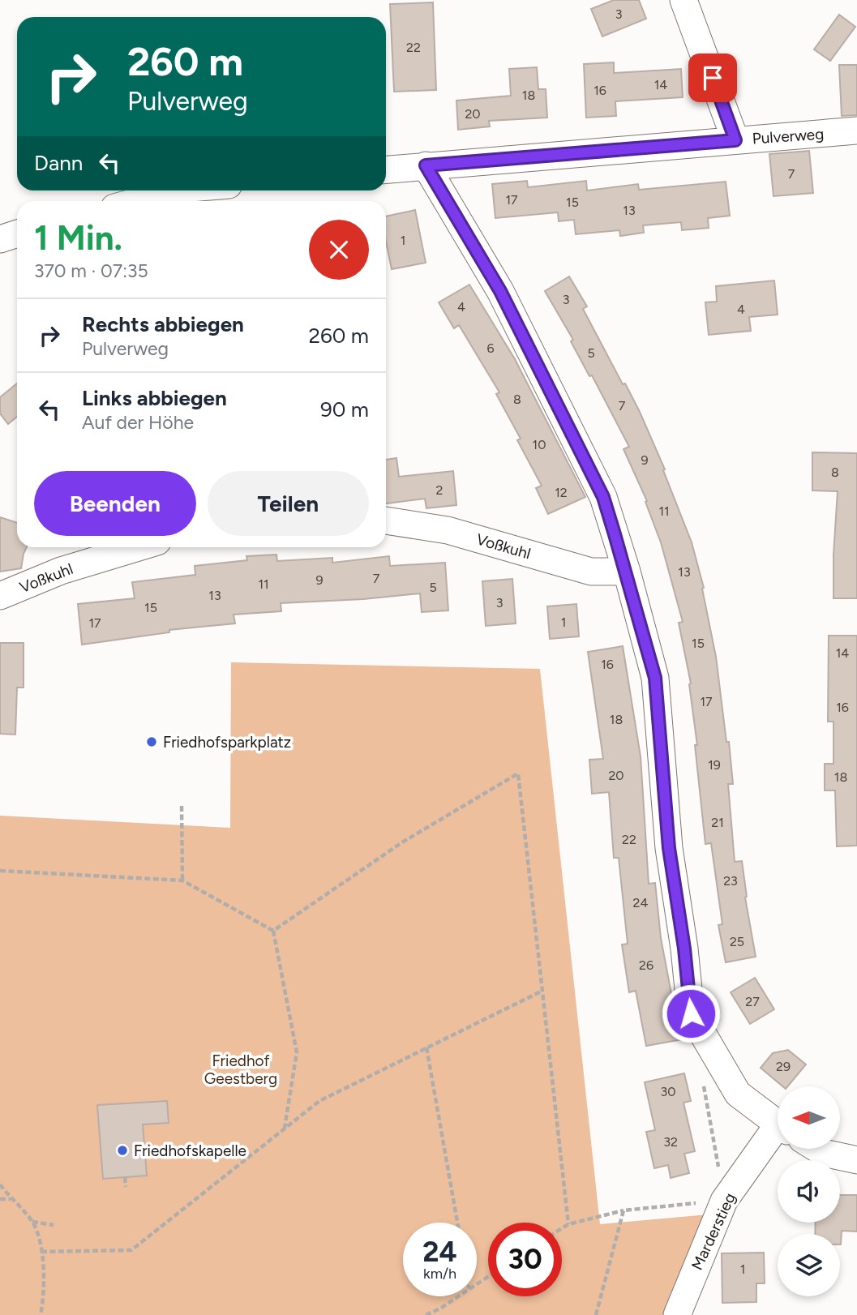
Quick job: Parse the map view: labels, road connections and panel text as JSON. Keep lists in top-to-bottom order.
{
  "streets": {
    "street": ["Pulverweg", "Voßkuhl", "Marderstieg"]
  },
  "parks": ["Friedhof Geestberg"],
  "places": ["Friedhofsparkplatz", "Friedhofskapelle"],
  "house_numbers": [
    "3",
    "22",
    "14",
    "16",
    "18",
    "20",
    "7",
    "17",
    "15",
    "13",
    "1",
    "3",
    "4",
    "4",
    "6",
    "5",
    "8",
    "7",
    "10",
    "9",
    "8",
    "2",
    "12",
    "11",
    "13",
    "7",
    "9",
    "11",
    "5",
    "13",
    "3",
    "15",
    "1",
    "17",
    "15",
    "14",
    "16",
    "17",
    "16",
    "18",
    "19",
    "20",
    "18",
    "21",
    "22",
    "23",
    "24",
    "25",
    "26",
    "27",
    "29",
    "30",
    "32",
    "1"
  ],
  "north": "left",
  "page": {
    "turn": ["260 m", "Pulverweg"],
    "then": "Dann",
    "heading": ["1 Min.", "370 m · 07:35"],
    "list": [
      {
        "name": "Rechts abbiegen",
        "note": "Pulverweg",
        "value": "260 m"
      },
      {
        "name": "Links abbiegen",
        "note": "Auf der Höhe",
        "value": "90 m"
      }
    ],
    "buttons": ["Beenden", "Teilen"],
    "speed": "24 km/h",
    "limit": "30"
  }
}
